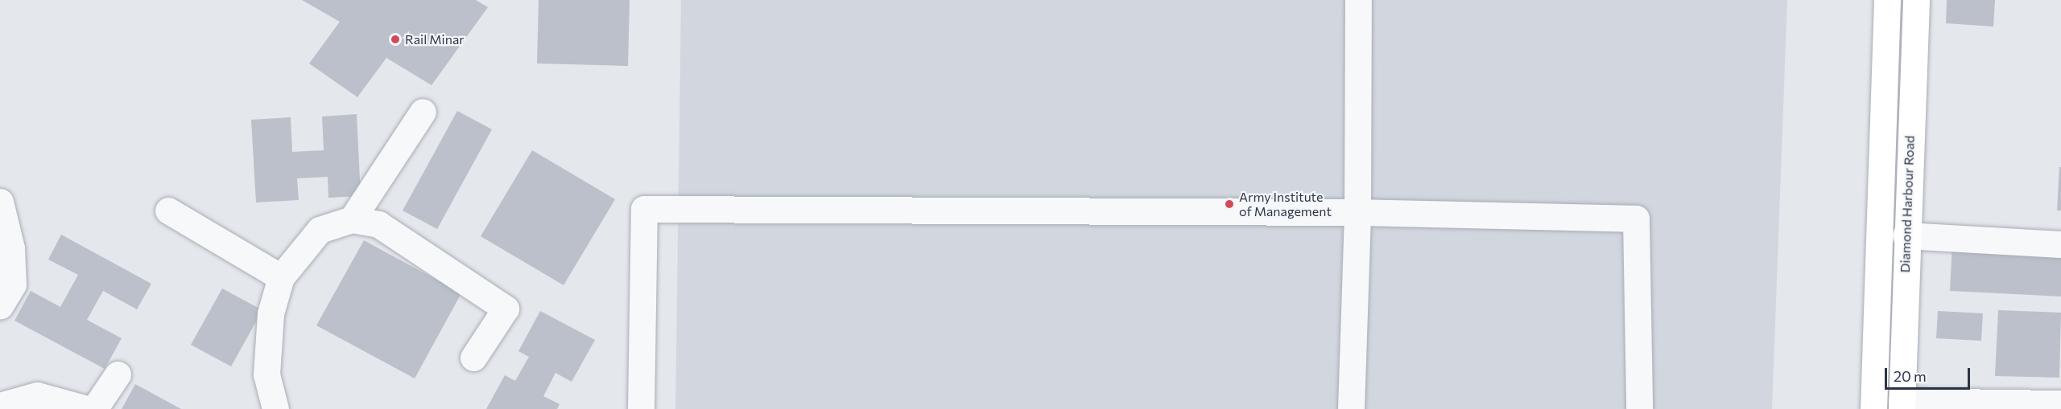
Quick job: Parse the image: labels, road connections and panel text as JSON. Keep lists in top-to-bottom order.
{
  "streets": {
    "main road": ["Diamond Harbour Road"]
  },
  "places": ["Rail Minar", "Army Institute of Management"],
  "scale_bar": "20 m"
}
